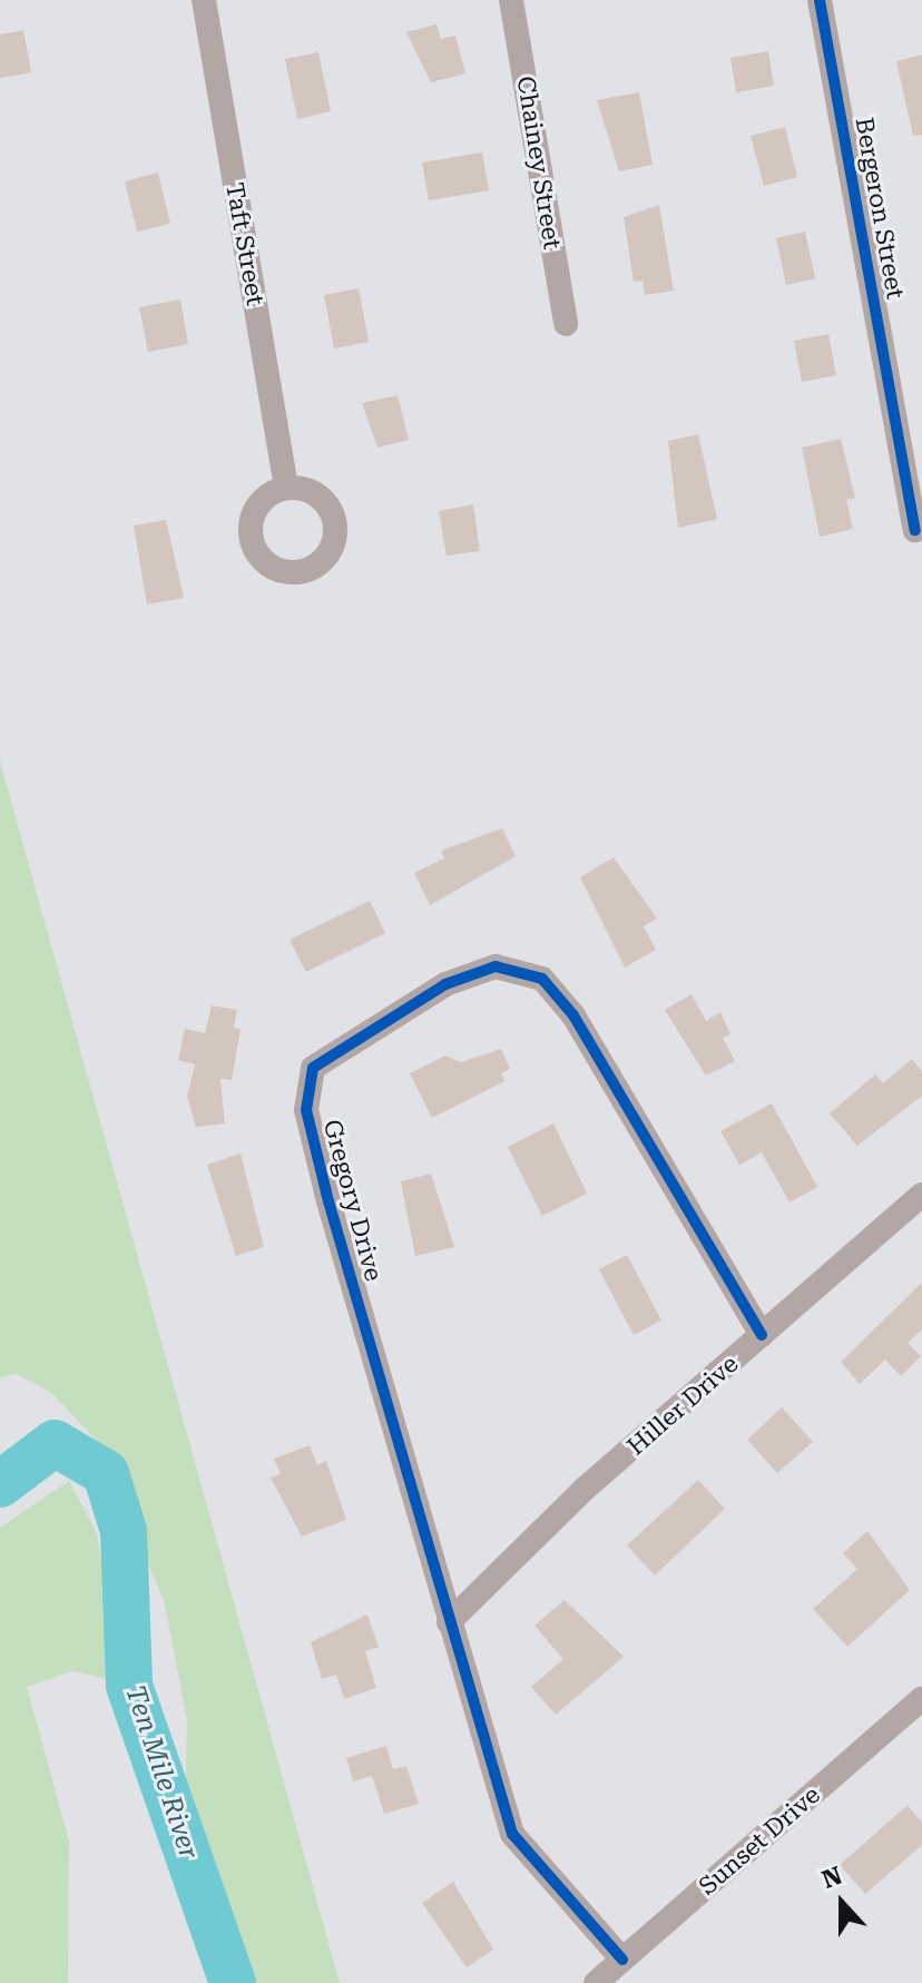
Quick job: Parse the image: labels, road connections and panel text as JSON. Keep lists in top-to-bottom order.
{
  "streets": {
    "street": [
      "Chainey Street",
      "Bergeron Street",
      "Taft Street",
      "Gregory Drive",
      "Hiller Drive",
      "Sunset Drive"
    ]
  },
  "crossings": [
    ["Gregory Drive", "Hiller Drive"],
    ["Gregory Drive", "Sunset Drive"]
  ],
  "water": ["Ten Mile River"],
  "north": "top"
}
